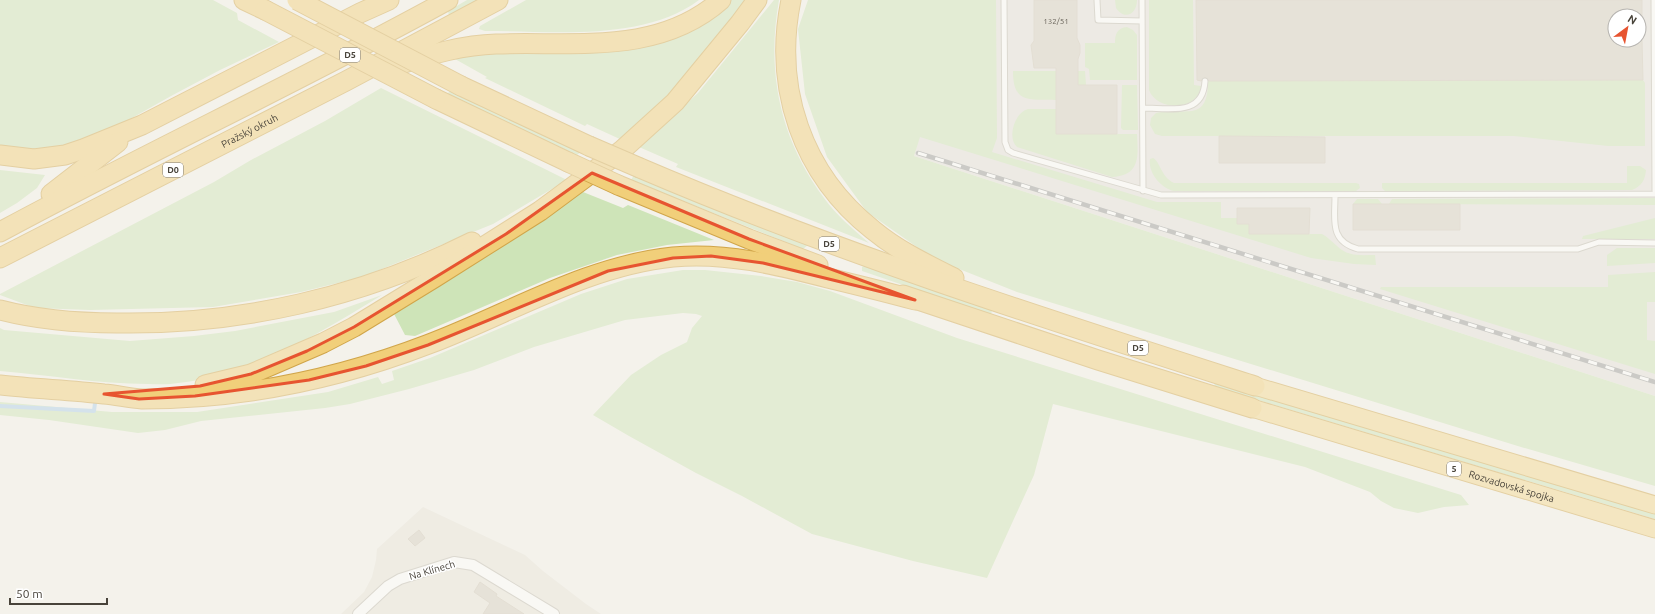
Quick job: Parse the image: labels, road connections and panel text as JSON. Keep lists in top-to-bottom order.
{
  "streets": {
    "highway": [
      "D5",
      "Pražský okruh",
      "D0",
      "5",
      "Rozvadovská spojka"
    ],
    "street": ["Na Klínech"]
  },
  "crossings": [
    ["D5", "5"],
    ["D5", "Rozvadovská spojka"]
  ],
  "house_numbers": ["132/51"],
  "scale_bar": "50 m",
  "north": "top right"
}
